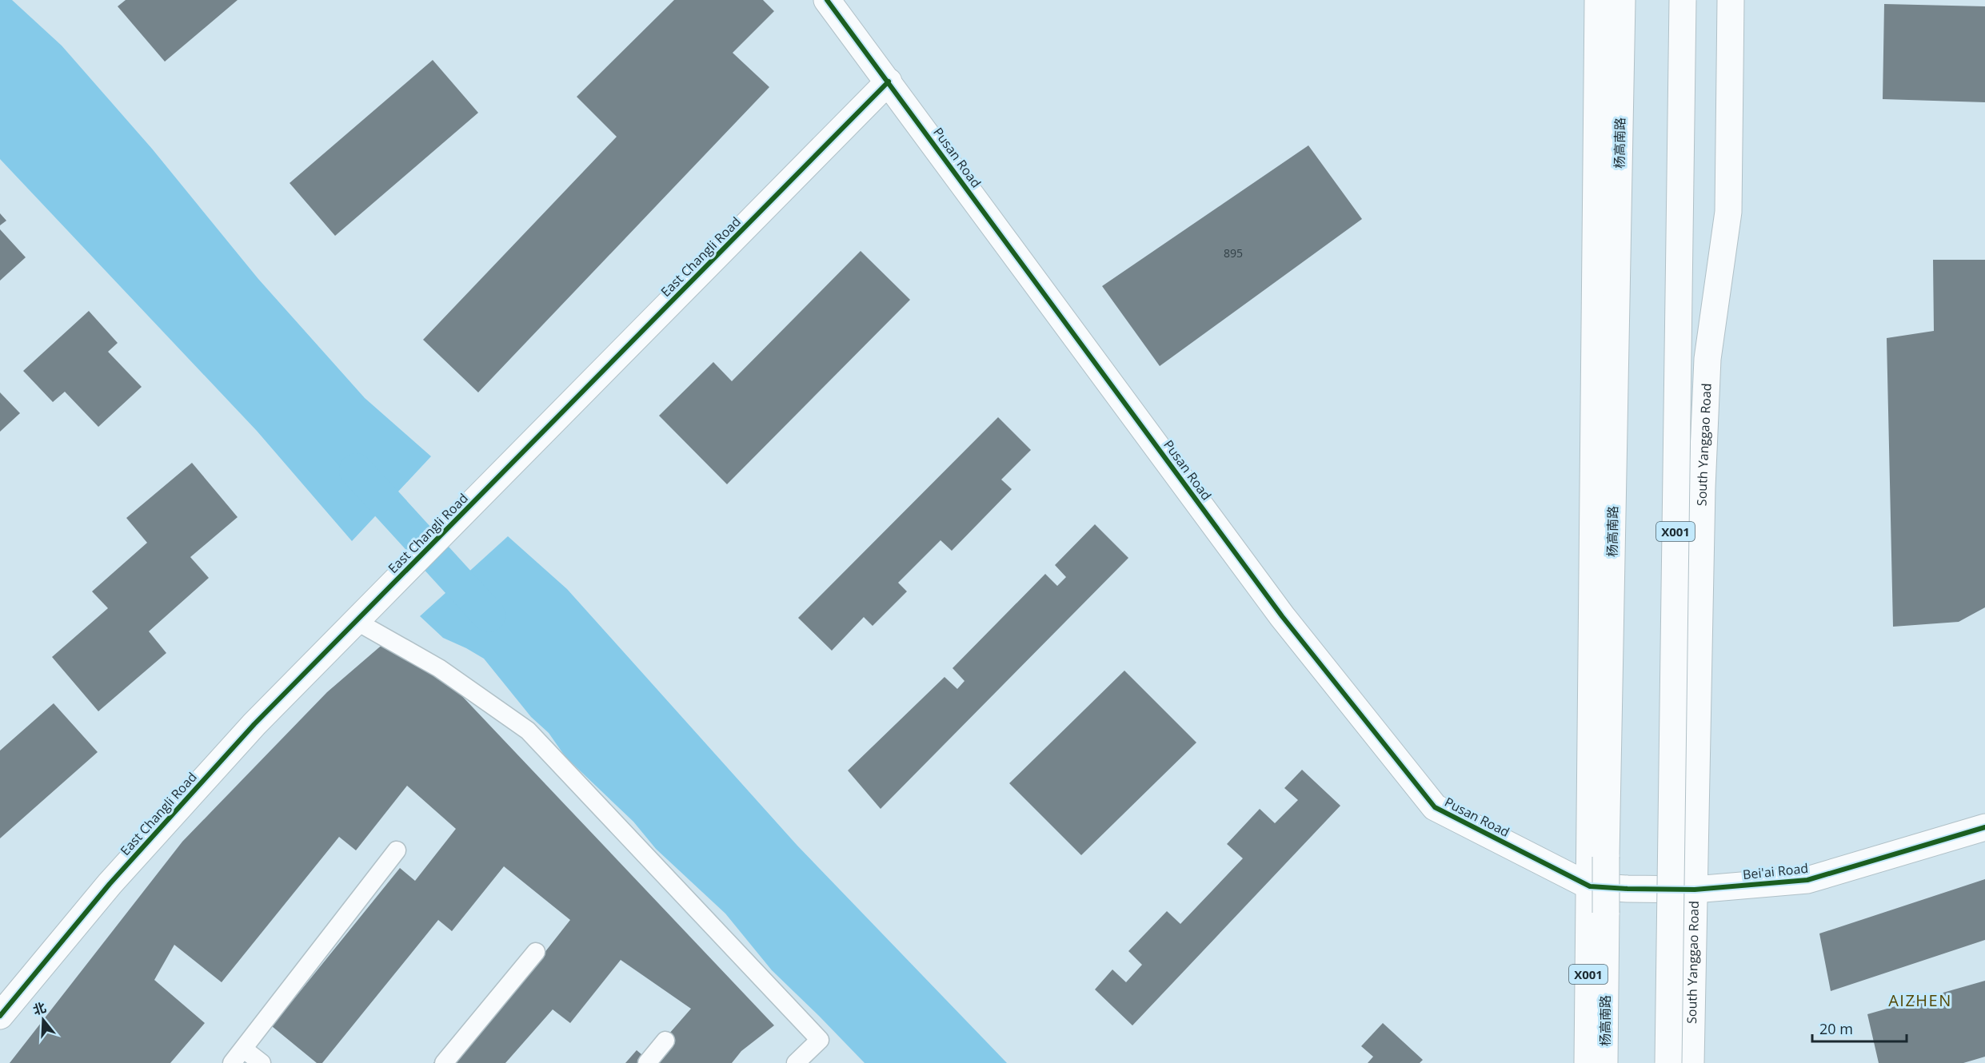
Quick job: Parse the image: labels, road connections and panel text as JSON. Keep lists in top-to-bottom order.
{
  "streets": {
    "main road": [
      "杨高南路",
      "Pusan Road",
      "East Changli Road",
      "South Yanggao Road",
      "X001",
      "Bei'ai Road"
    ]
  },
  "crossings": [
    ["Pusan Road", "East Changli Road"],
    ["Pusan Road", "X001"],
    ["Pusan Road", "Bei'ai Road"],
    ["South Yanggao Road", "Bei'ai Road"],
    ["X001", "Bei'ai Road"]
  ],
  "districts": ["AIZHEN"],
  "house_numbers": ["895"],
  "scale_bar": "20 m",
  "north": "top"
}
